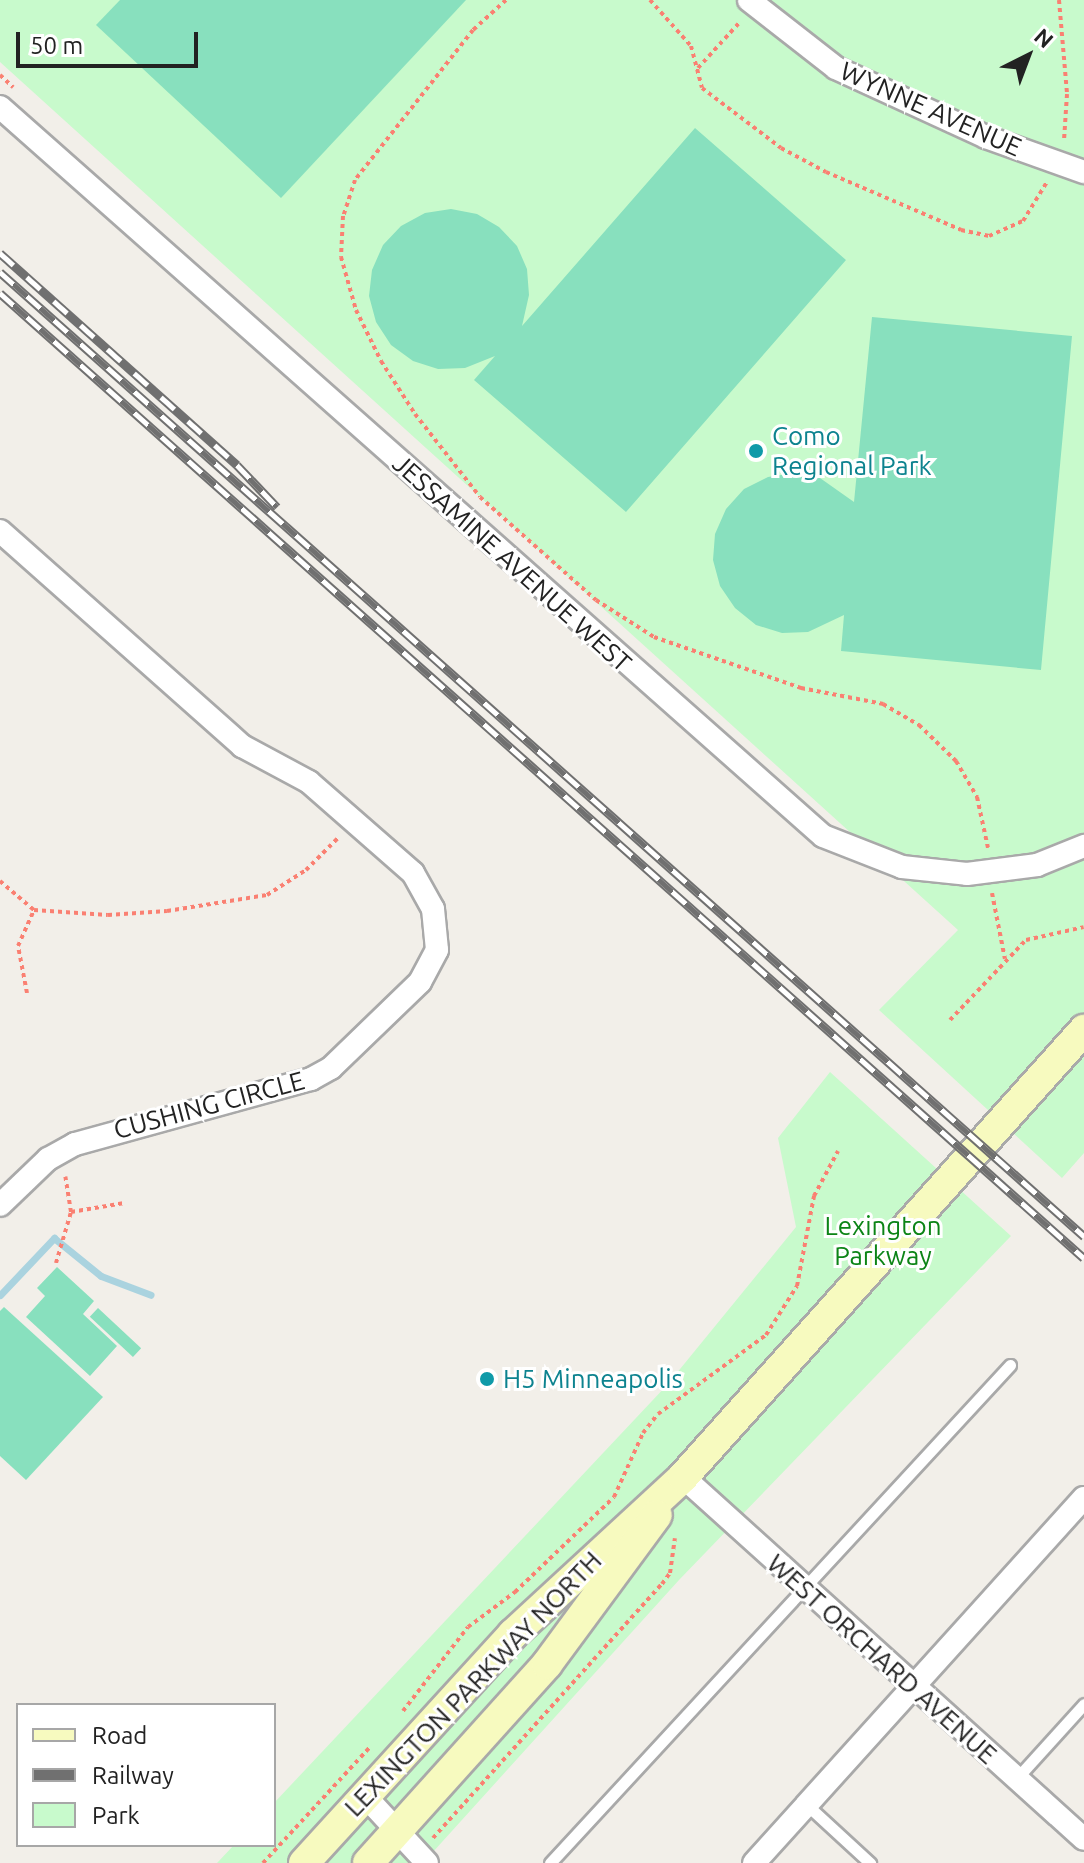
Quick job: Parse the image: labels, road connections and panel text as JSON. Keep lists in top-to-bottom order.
{
  "streets": {
    "main road": ["LEXINGTON PARKWAY NORTH"],
    "street": [
      "WYNNE AVENUE",
      "JESSAMINE AVENUE WEST",
      "CUSHING CIRCLE",
      "WEST ORCHARD AVENUE"
    ]
  },
  "crossings": [
    ["WEST ORCHARD AVENUE", "LEXINGTON PARKWAY NORTH"]
  ],
  "parks": ["Lexington Parkway"],
  "places": ["Como Regional Park", "H5 Minneapolis"],
  "legend": ["Road", "Railway", "Park"],
  "scale_bar": "50 m",
  "north": "top right"
}
